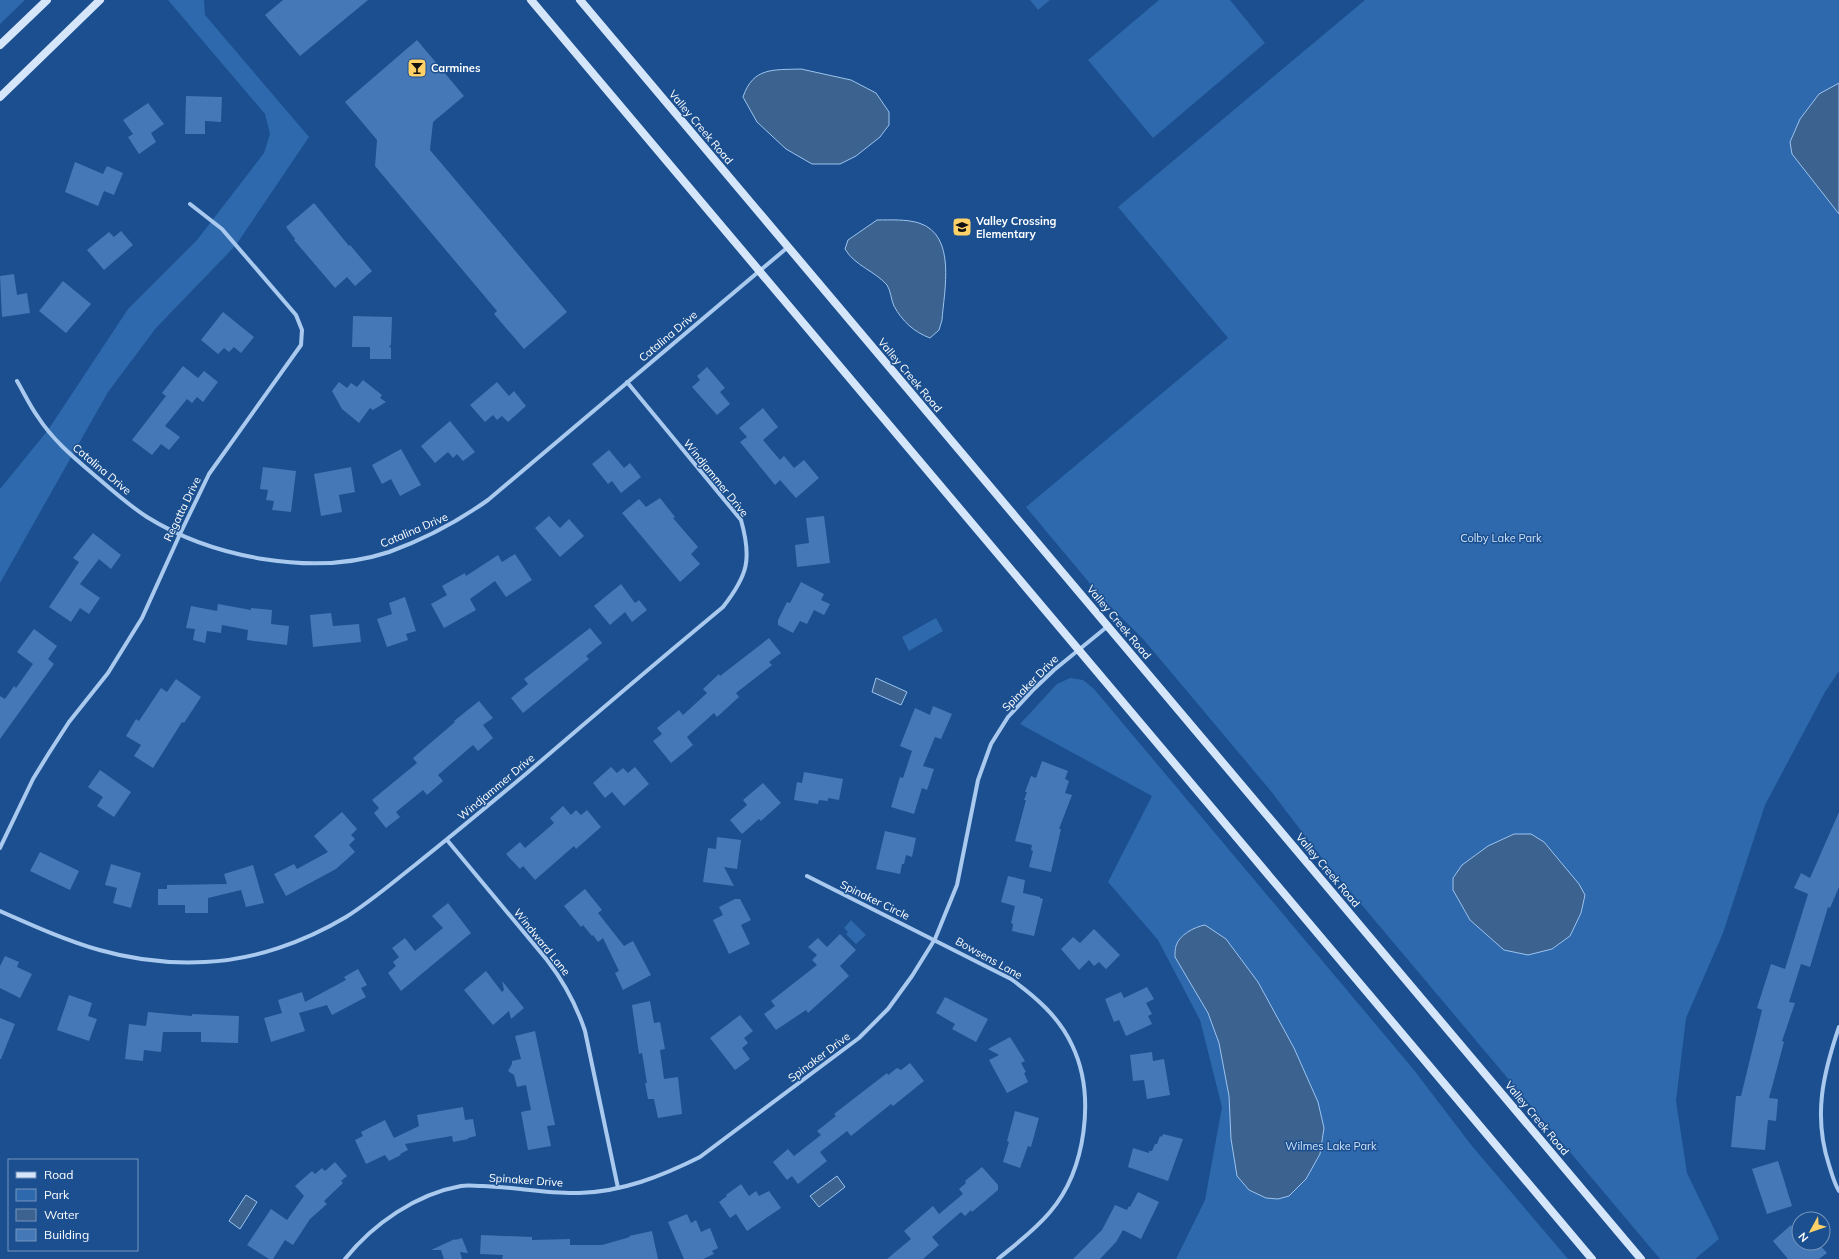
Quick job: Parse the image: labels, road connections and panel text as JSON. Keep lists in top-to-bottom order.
{
  "streets": {
    "main road": ["Valley Creek Road"],
    "street": [
      "Catalina Drive",
      "Windjammer Drive",
      "Regatta Drive",
      "Spinaker Drive",
      "Spinaker Circle",
      "Windward Lane",
      "Bowsens Lane"
    ]
  },
  "crossings": [
    ["Valley Creek Road", "Catalina Drive"],
    ["Valley Creek Road", "Spinaker Drive"],
    ["Catalina Drive", "Windjammer Drive"],
    ["Catalina Drive", "Regatta Drive"],
    ["Windjammer Drive", "Windward Lane"],
    ["Spinaker Drive", "Spinaker Circle"],
    ["Spinaker Drive", "Windward Lane"],
    ["Spinaker Drive", "Bowsens Lane"],
    ["Spinaker Circle", "Bowsens Lane"]
  ],
  "parks": ["Colby Lake Park", "Wilmes Lake Park"],
  "places": {
    "bar": ["Carmines"],
    "school or university": ["Valley Crossing Elementary"]
  },
  "legend": [
    "Road",
    "Park",
    "Water",
    "Building"
  ],
  "north": "bottom left"
}
